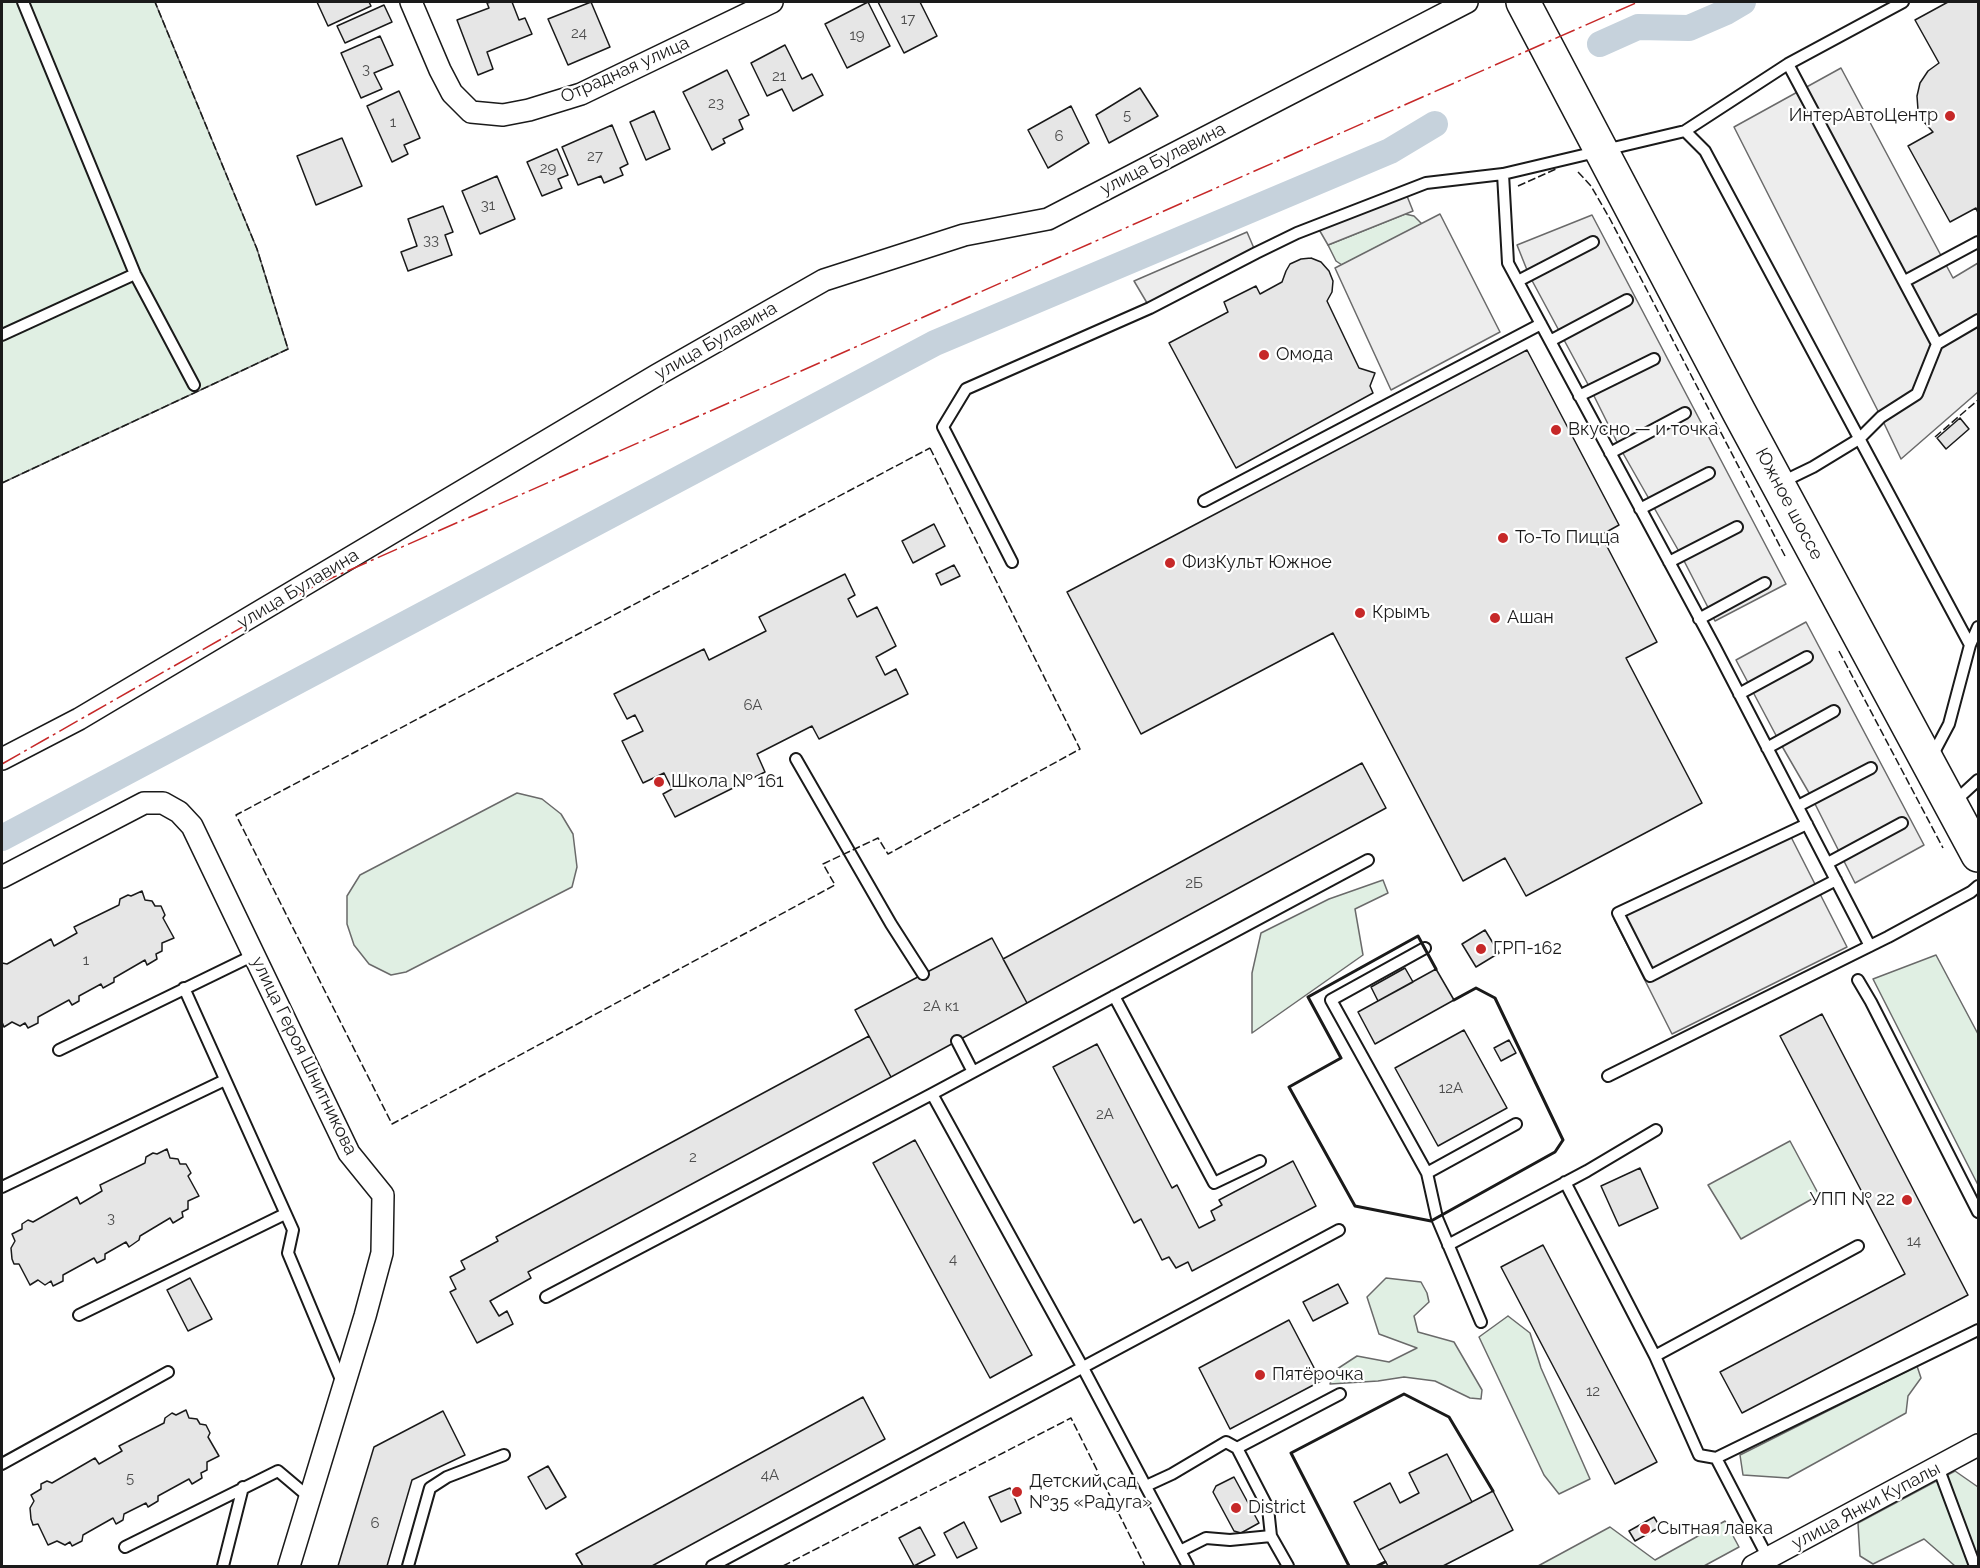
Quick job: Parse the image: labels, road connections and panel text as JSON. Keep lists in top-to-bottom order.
{
  "streets": {
    "main road": ["Южное шоссе"],
    "street": [
      "Отрадная улица",
      "улица Булавина",
      "улица Героя Шнитникова",
      "улица Янки Купалы"
    ]
  },
  "places": [
    "ИнтерАвтоЦентр",
    "Омода",
    "Вкусно — и точка",
    "То-То Пицца",
    "ФизКульт Южное",
    "Крымъ",
    "Ашан",
    "Школа № 161",
    "ГРП-162",
    "УПП № 22",
    "Пятёрочка",
    "Детский сад №35 «Радуга»",
    "District",
    "Сытная лавка"
  ],
  "house_numbers": [
    "17",
    "24",
    "19",
    "3",
    "21",
    "23",
    "5",
    "1",
    "6",
    "27",
    "29",
    "31",
    "33",
    "6А",
    "2Б",
    "1",
    "2А к1",
    "12А",
    "2А",
    "2",
    "3",
    "14",
    "4",
    "12",
    "4А",
    "5",
    "6"
  ]
}
